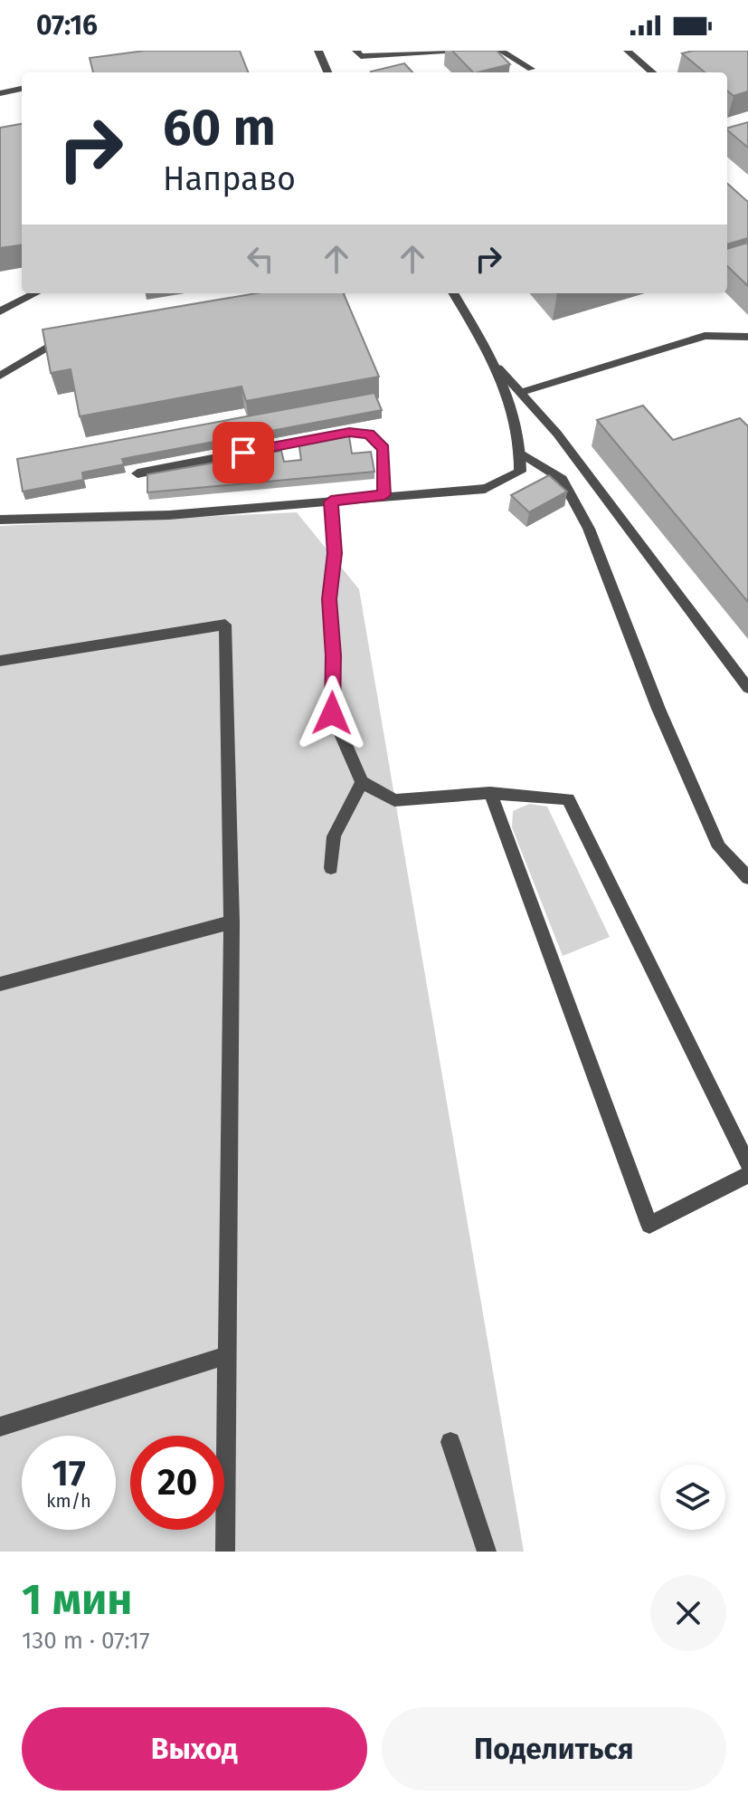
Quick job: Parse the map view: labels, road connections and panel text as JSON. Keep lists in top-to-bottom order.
{
  "page": {
    "status": "07:16",
    "turn": ["60 m", "Направо"],
    "speed": "17 km/h",
    "limit": "20",
    "heading": ["1 мин", "130 m · 07:17"],
    "buttons": ["Выход", "Поделиться"]
  }
}
